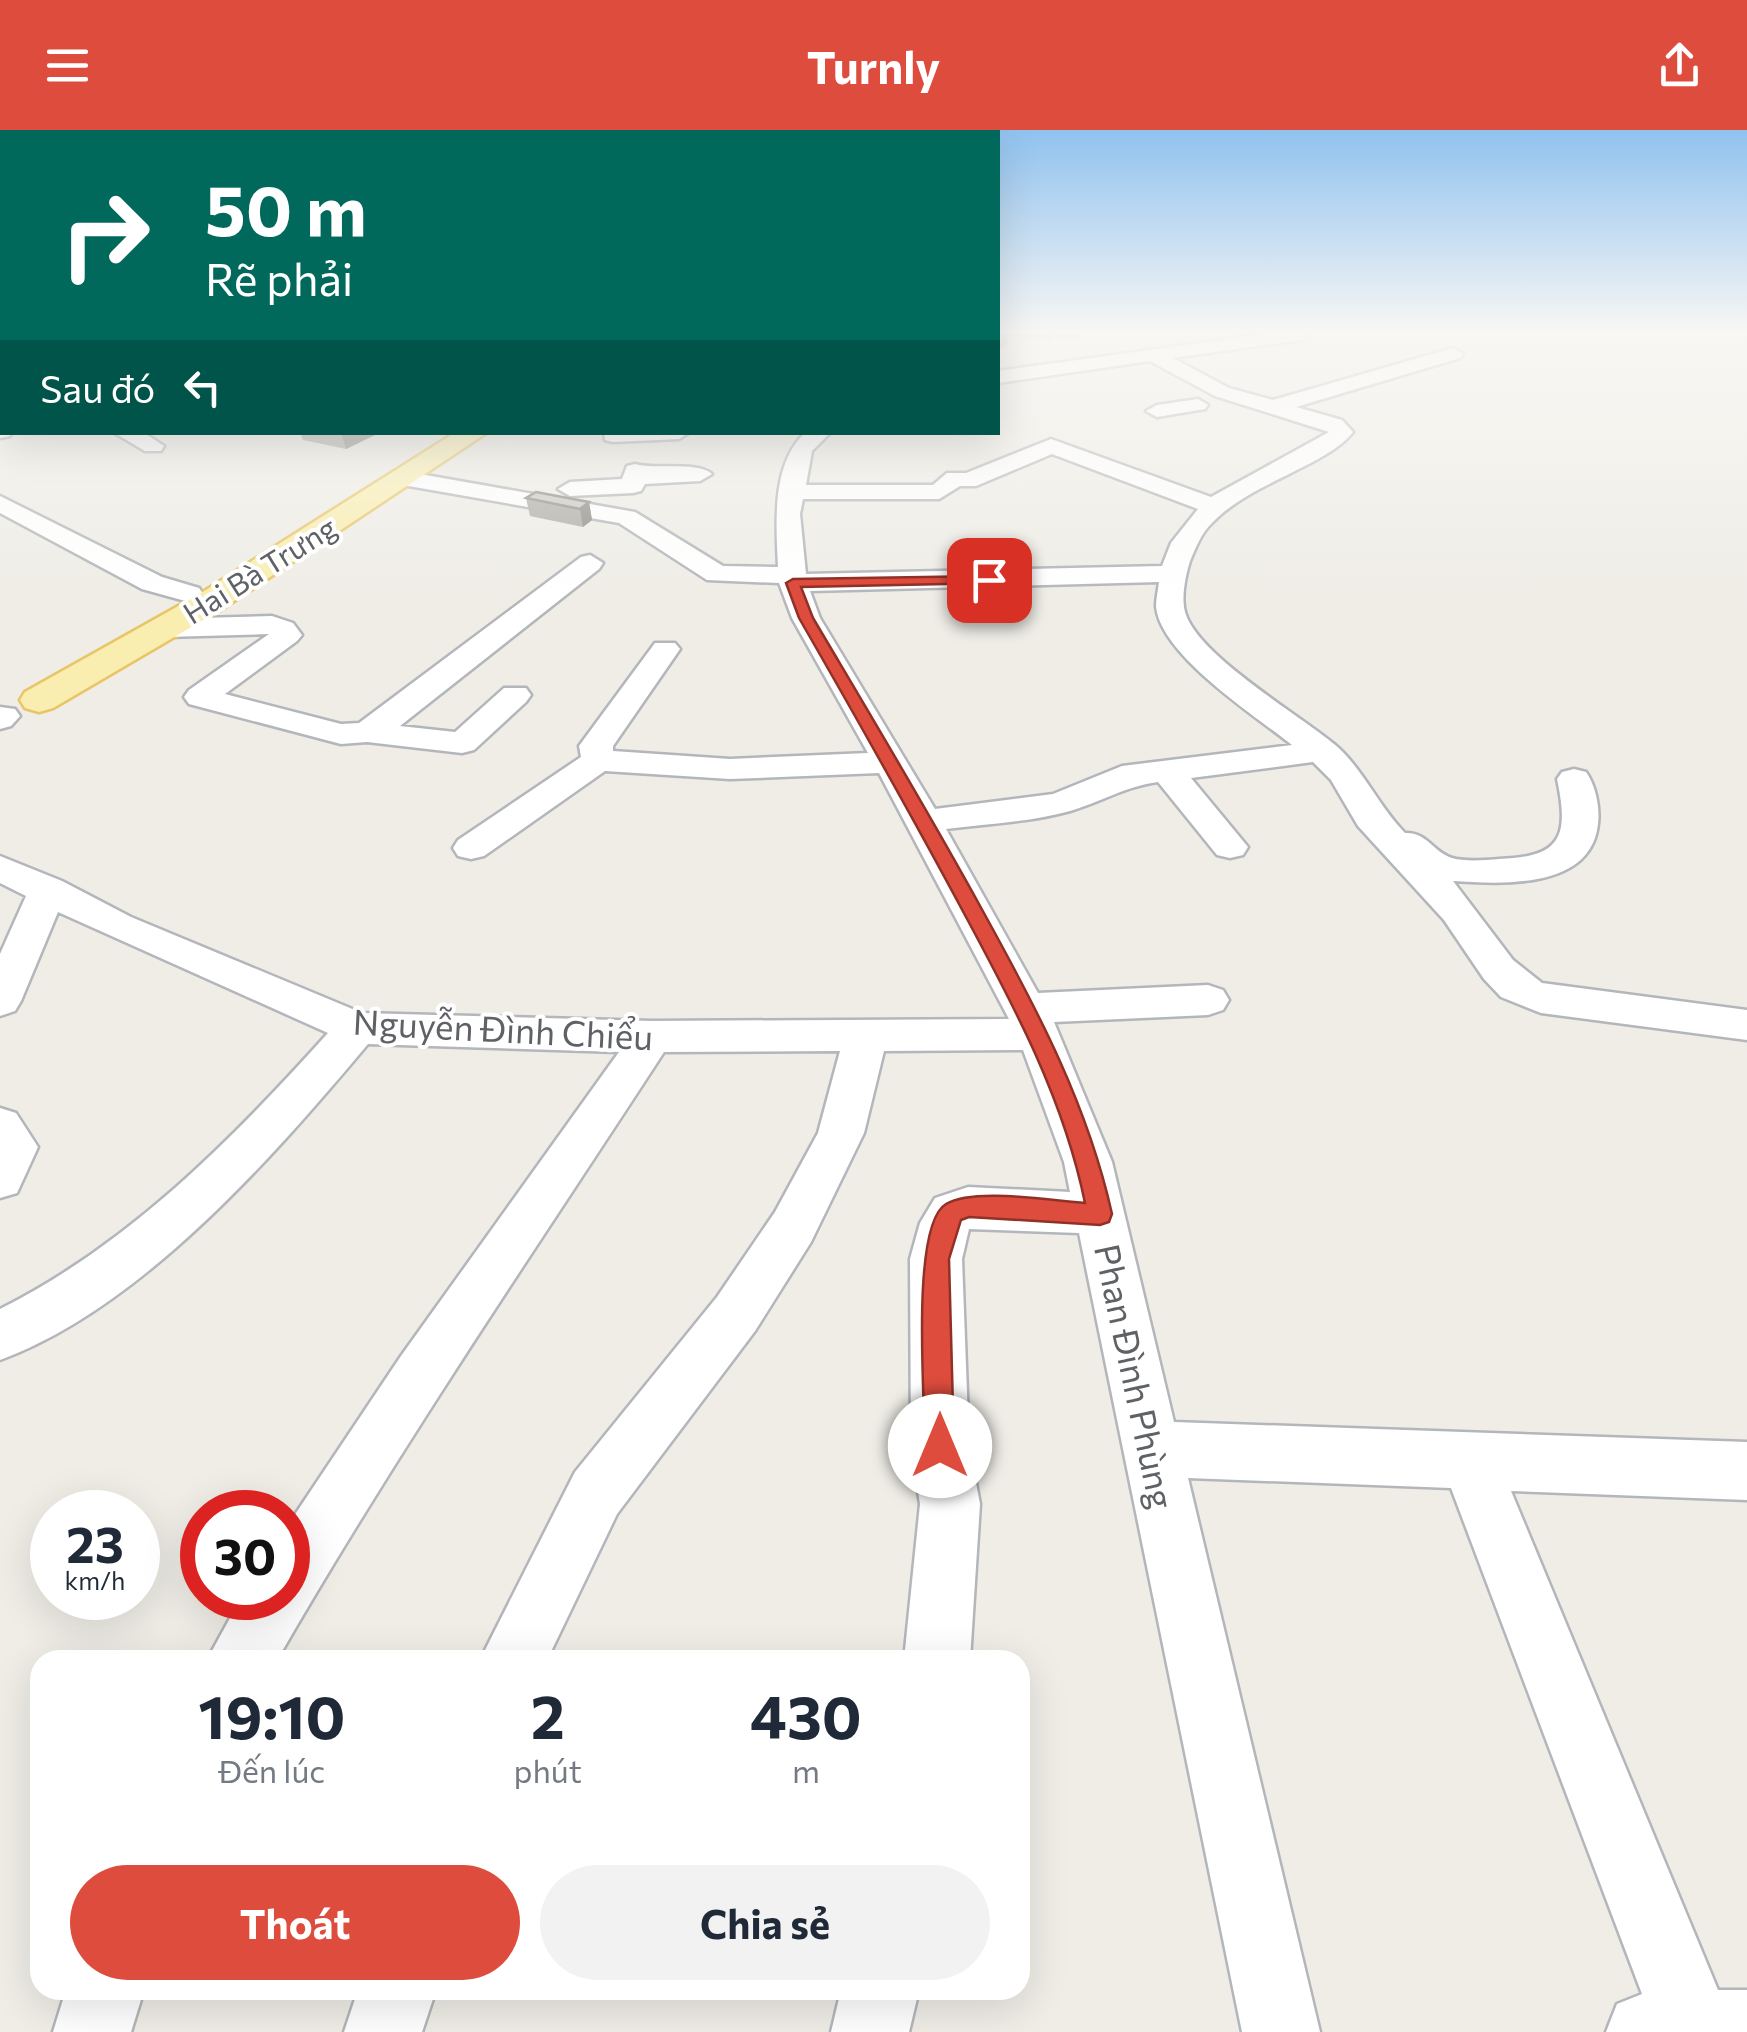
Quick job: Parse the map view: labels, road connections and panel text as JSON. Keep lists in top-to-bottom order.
{
  "streets": {
    "main road": ["Hai Bà Trưng"],
    "street": ["Nguyễn Đình Chiểu", "Phan Đình Phùng"]
  },
  "crossings": [
    ["Nguyễn Đình Chiểu", "Phan Đình Phùng"]
  ],
  "page": {
    "header": "Turnly",
    "turn": ["50 m", "Rẽ phải"],
    "then": "Sau đó",
    "speed": "23 km/h",
    "limit": "30",
    "eta": [
      "19:10",
      "Đến lúc",
      "2",
      "phút",
      "430",
      "m"
    ],
    "buttons": ["Thoát", "Chia sẻ"]
  }
}
